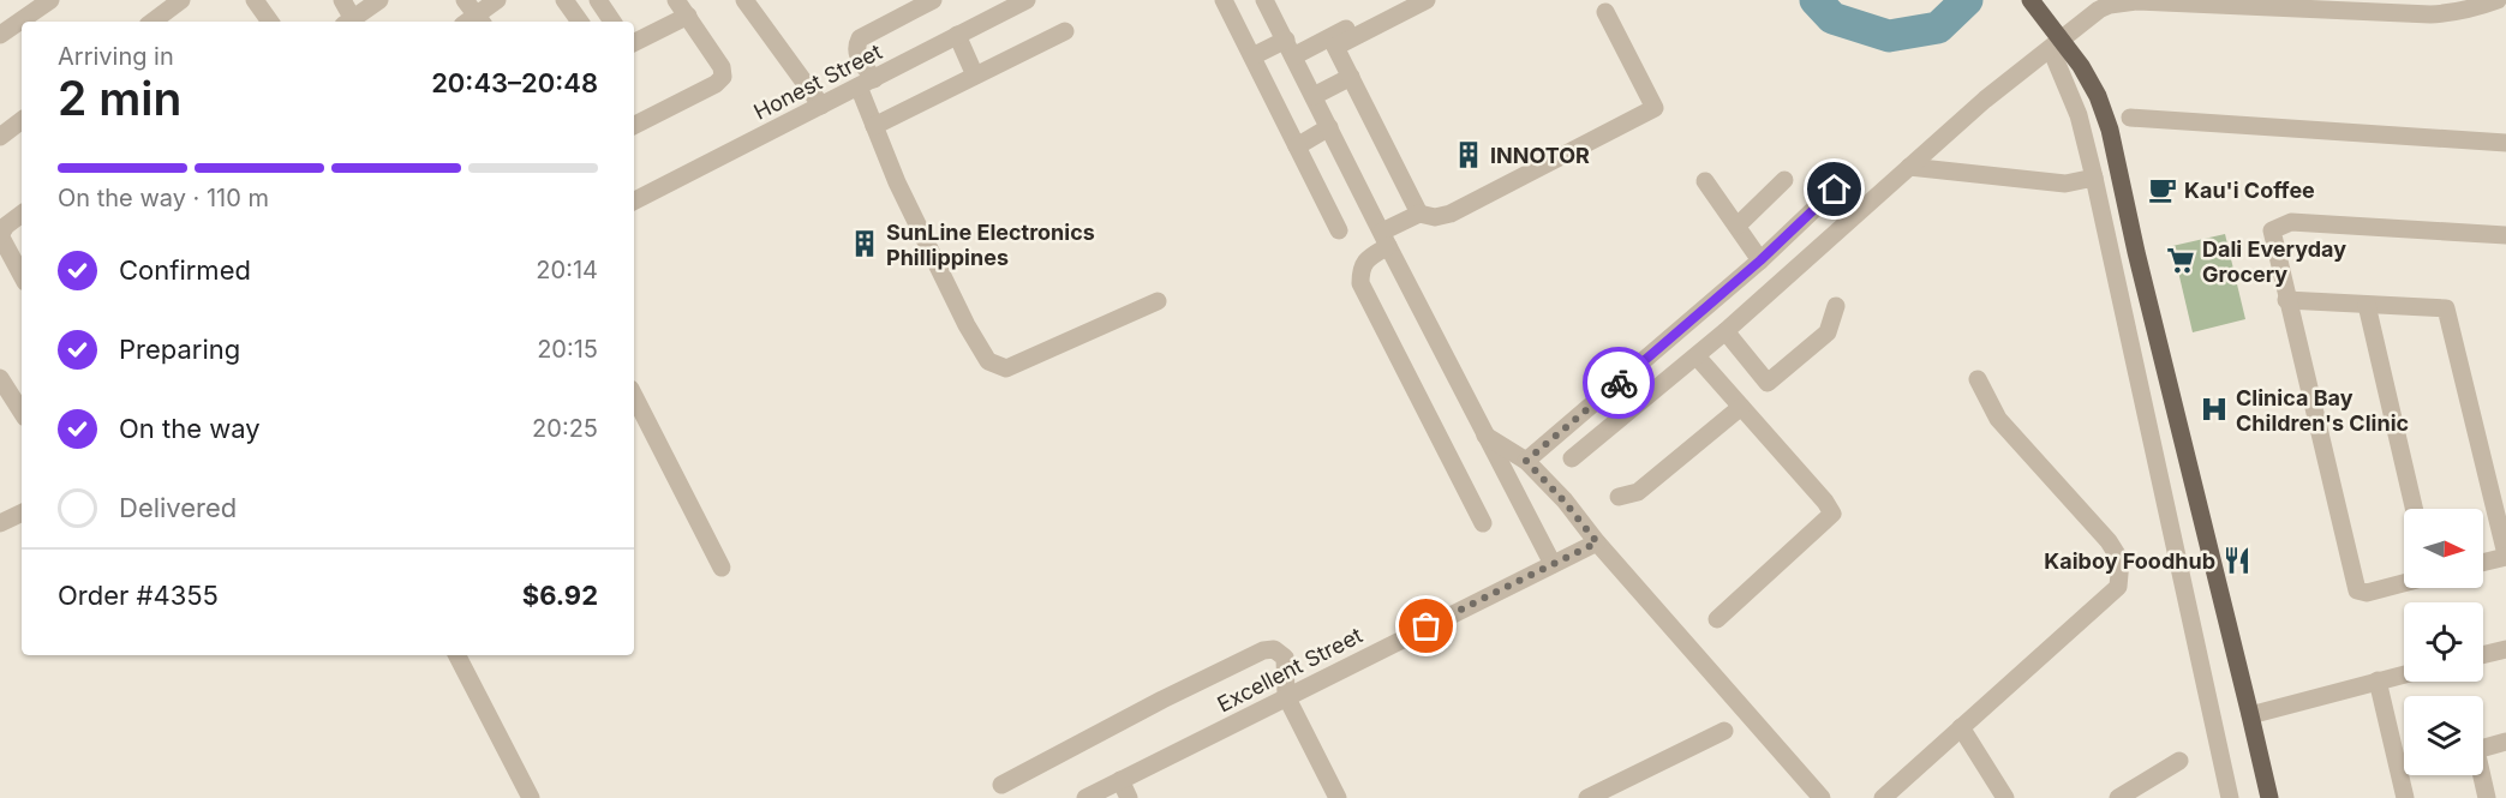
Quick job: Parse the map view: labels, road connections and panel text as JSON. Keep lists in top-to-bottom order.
{
  "streets": {
    "street": ["Honest Street", "Excellent Street"]
  },
  "places": {
    "building": ["INNOTOR", "SunLine Electronics Phillippines"],
    "cafe": ["Kau'i Coffee"],
    "supermarket": ["Dali Everyday Grocery"],
    "hospital": ["Clinica Bay Children's Clinic"],
    "restaurant": ["Kaiboy Foodhub"]
  },
  "north": "right",
  "page": {
    "heading": ["2 min", "Arriving in", "20:43–20:48"],
    "panel": ["Order #4355", "$6.92"],
    "bar": "On the way · 110 m",
    "list": [
      ["Confirmed", "20:14"],
      ["Preparing", "20:15"],
      ["On the way", "20:25"],
      "Delivered"
    ]
  }
}
